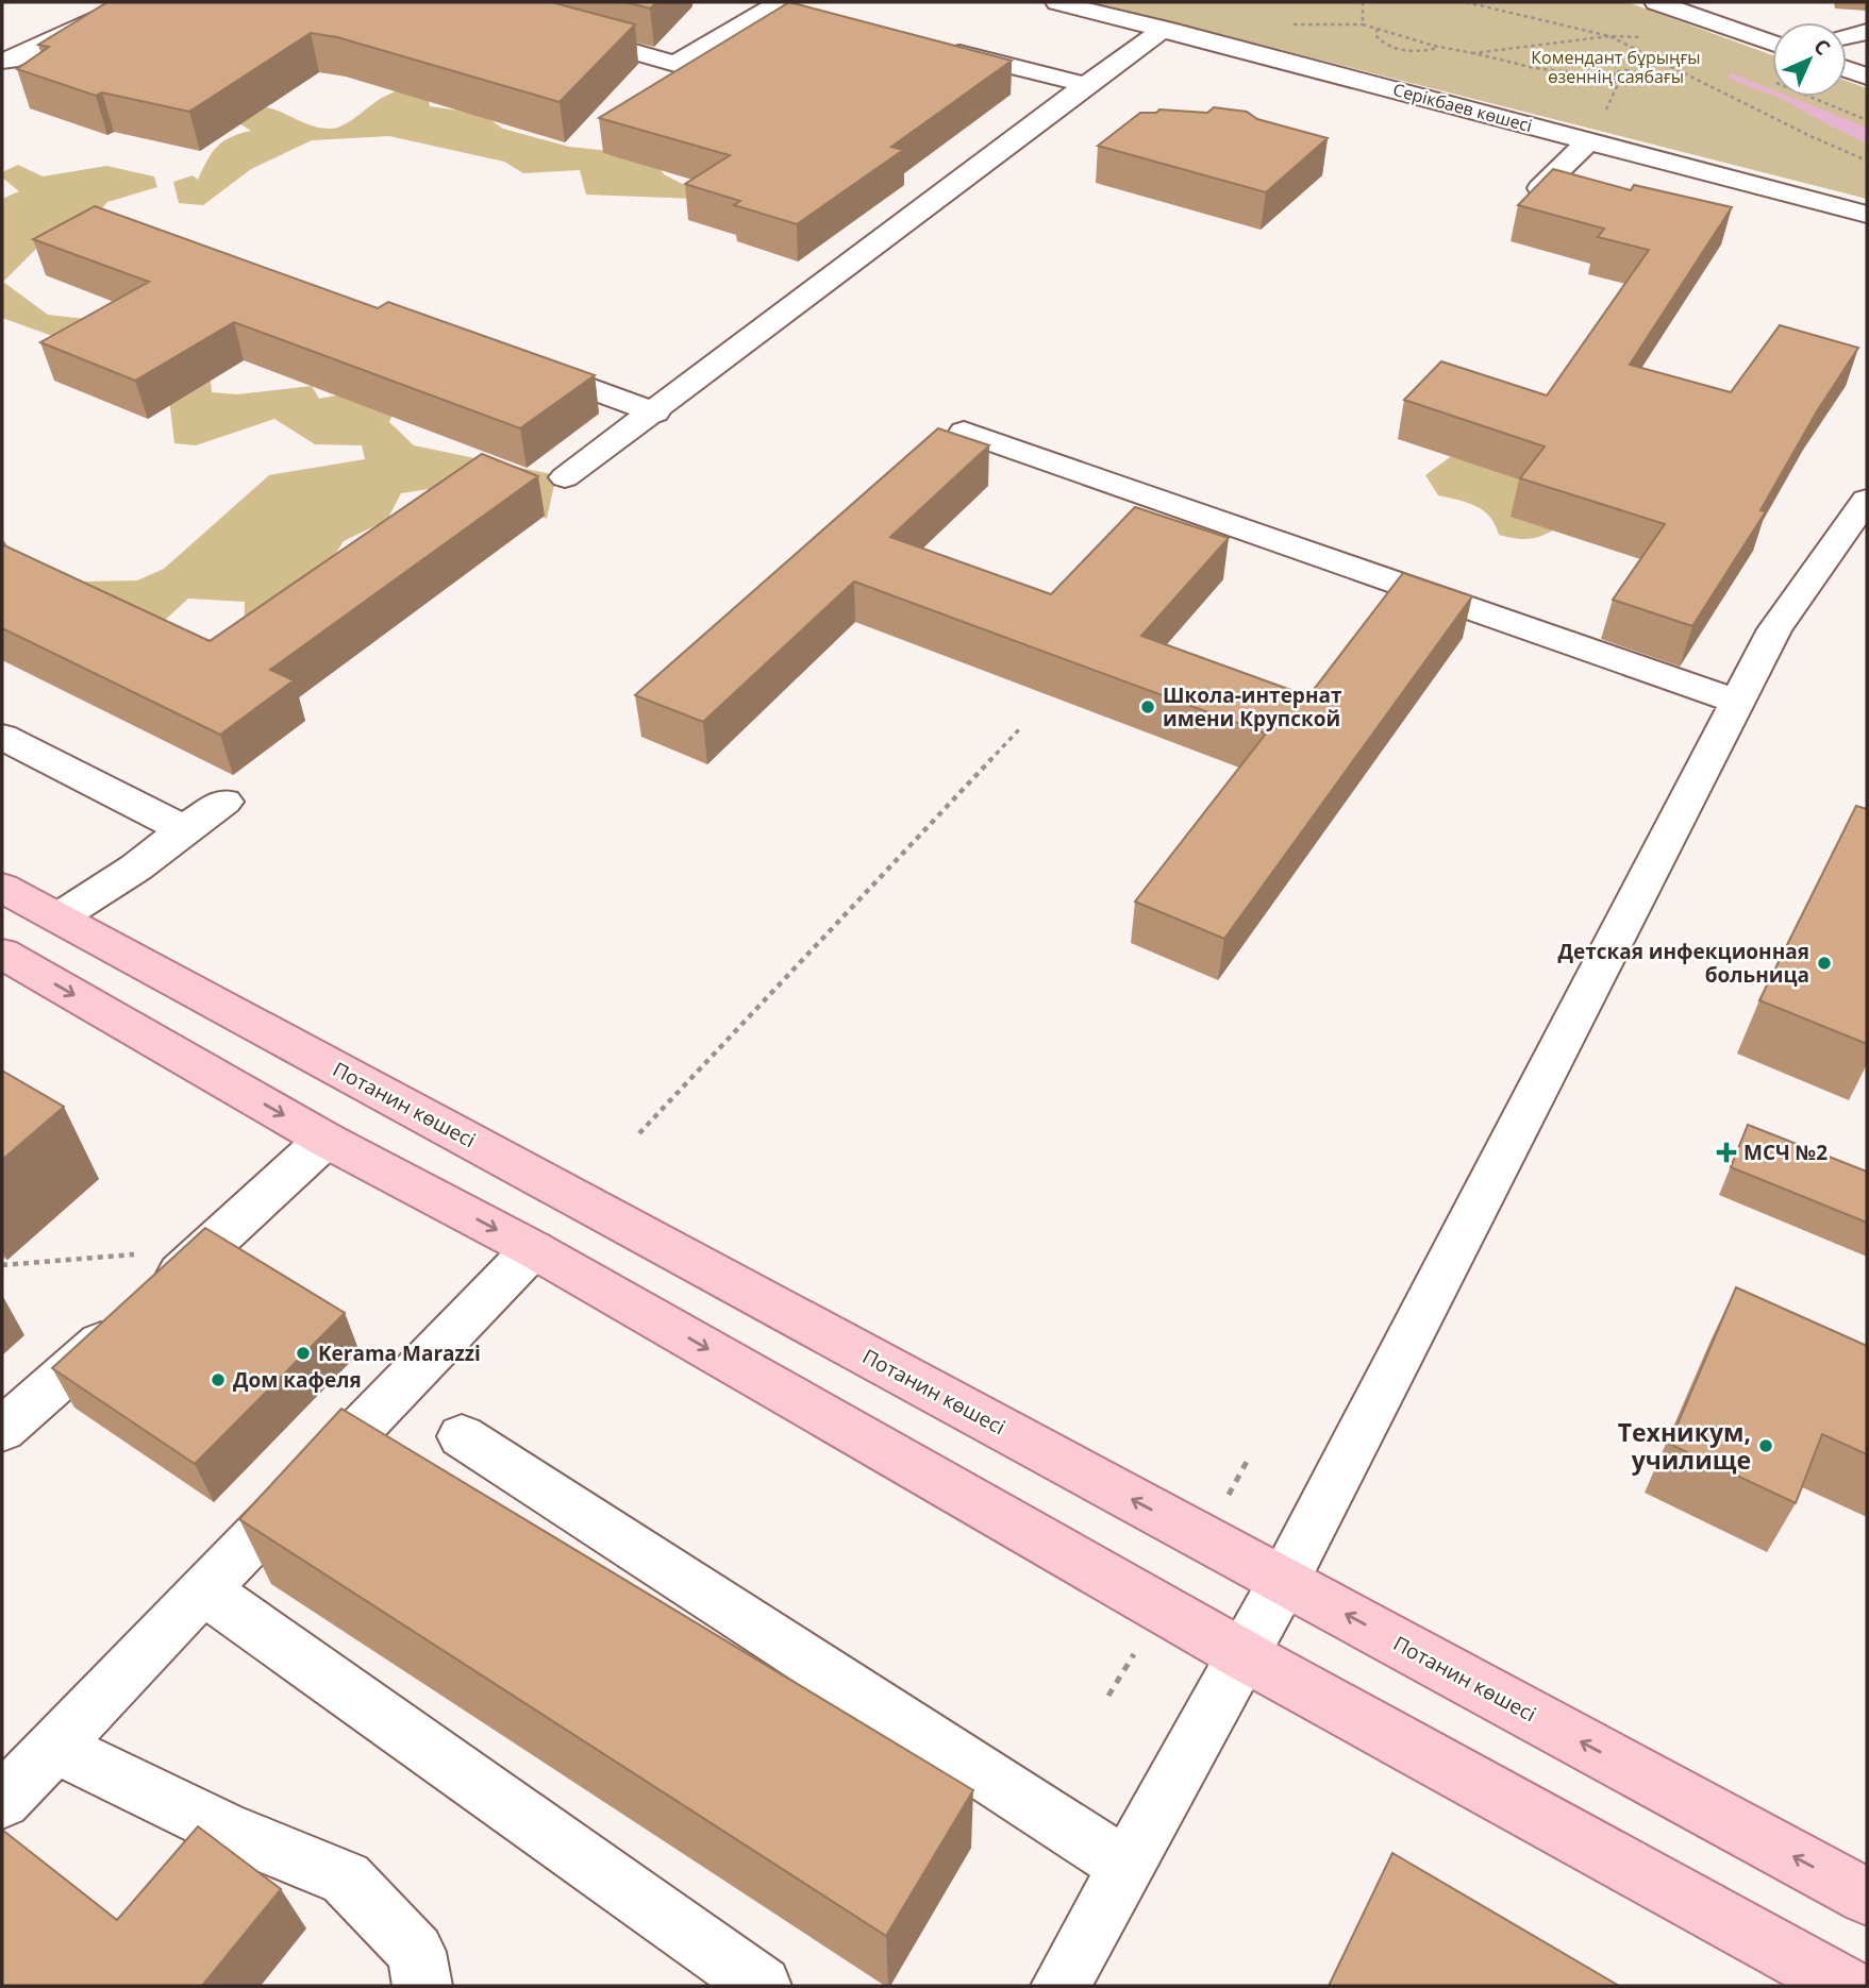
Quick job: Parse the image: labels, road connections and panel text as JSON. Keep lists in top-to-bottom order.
{
  "streets": {
    "main road": ["Потанин көшесі"],
    "street": ["Серікбаев көшесі"]
  },
  "parks": ["Комендант бұрыңғы өзеннің саябағы"],
  "places": {
    "other": [
      "Школа-интернат имени Крупской",
      "Детская инфекционная больница",
      "Kerama Marazzi",
      "Дом кафеля",
      "Техникум, училище"
    ],
    "health": ["МСЧ №2"]
  },
  "north": "top right"
}
